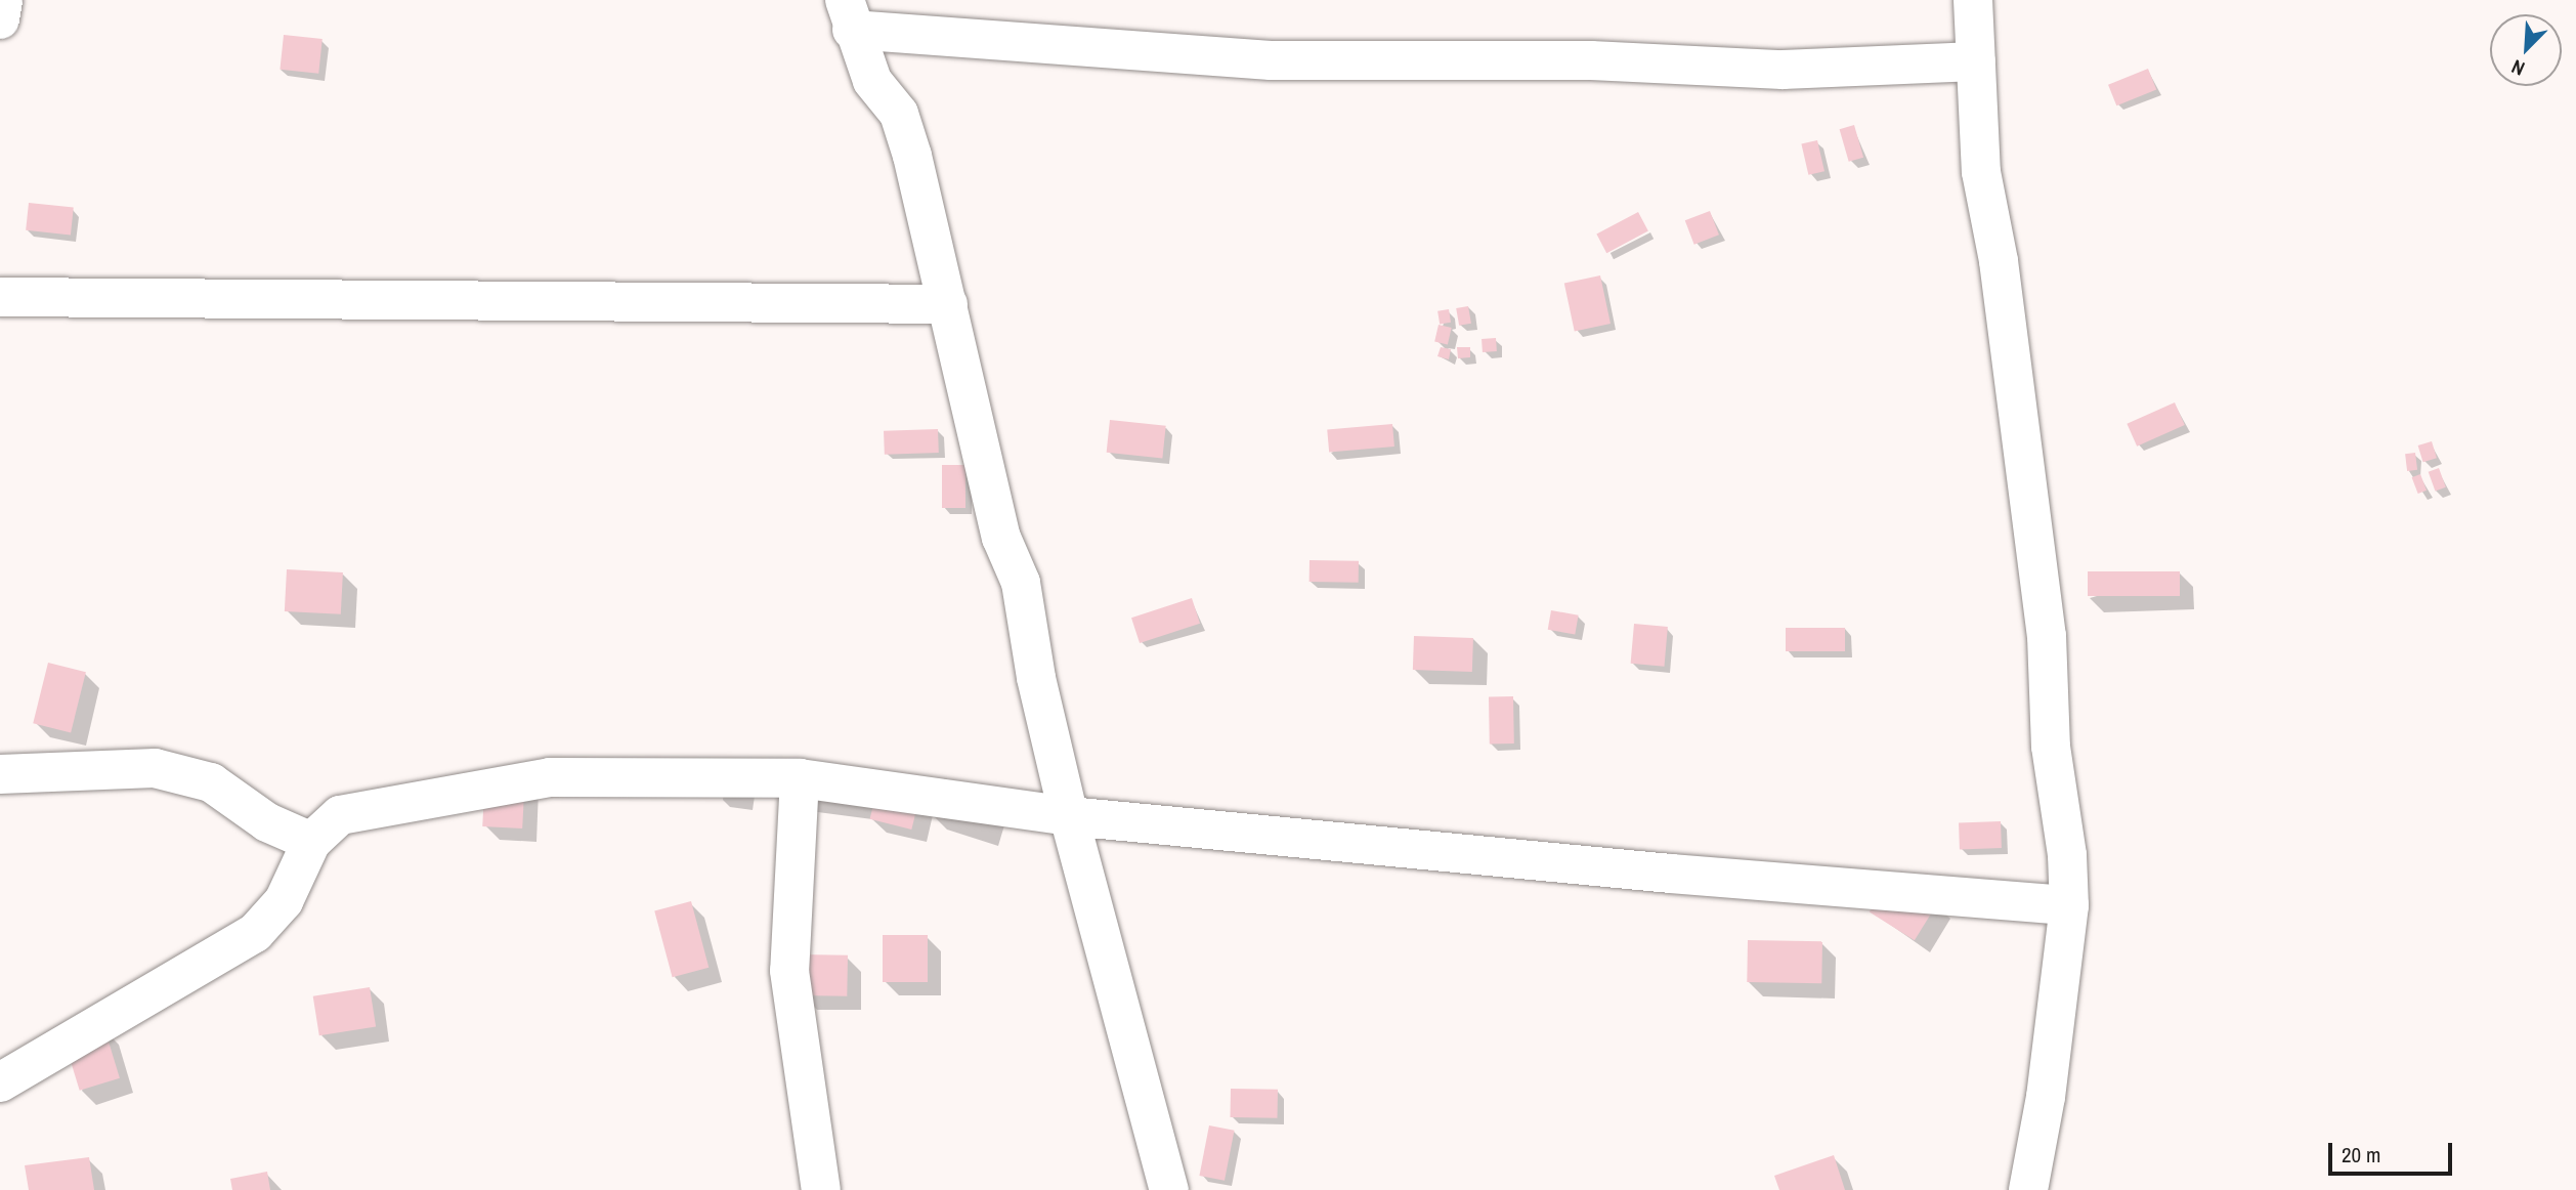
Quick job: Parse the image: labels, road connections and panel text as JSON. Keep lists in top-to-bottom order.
{
  "scale_bar": "20 m",
  "north": "bottom left"
}
